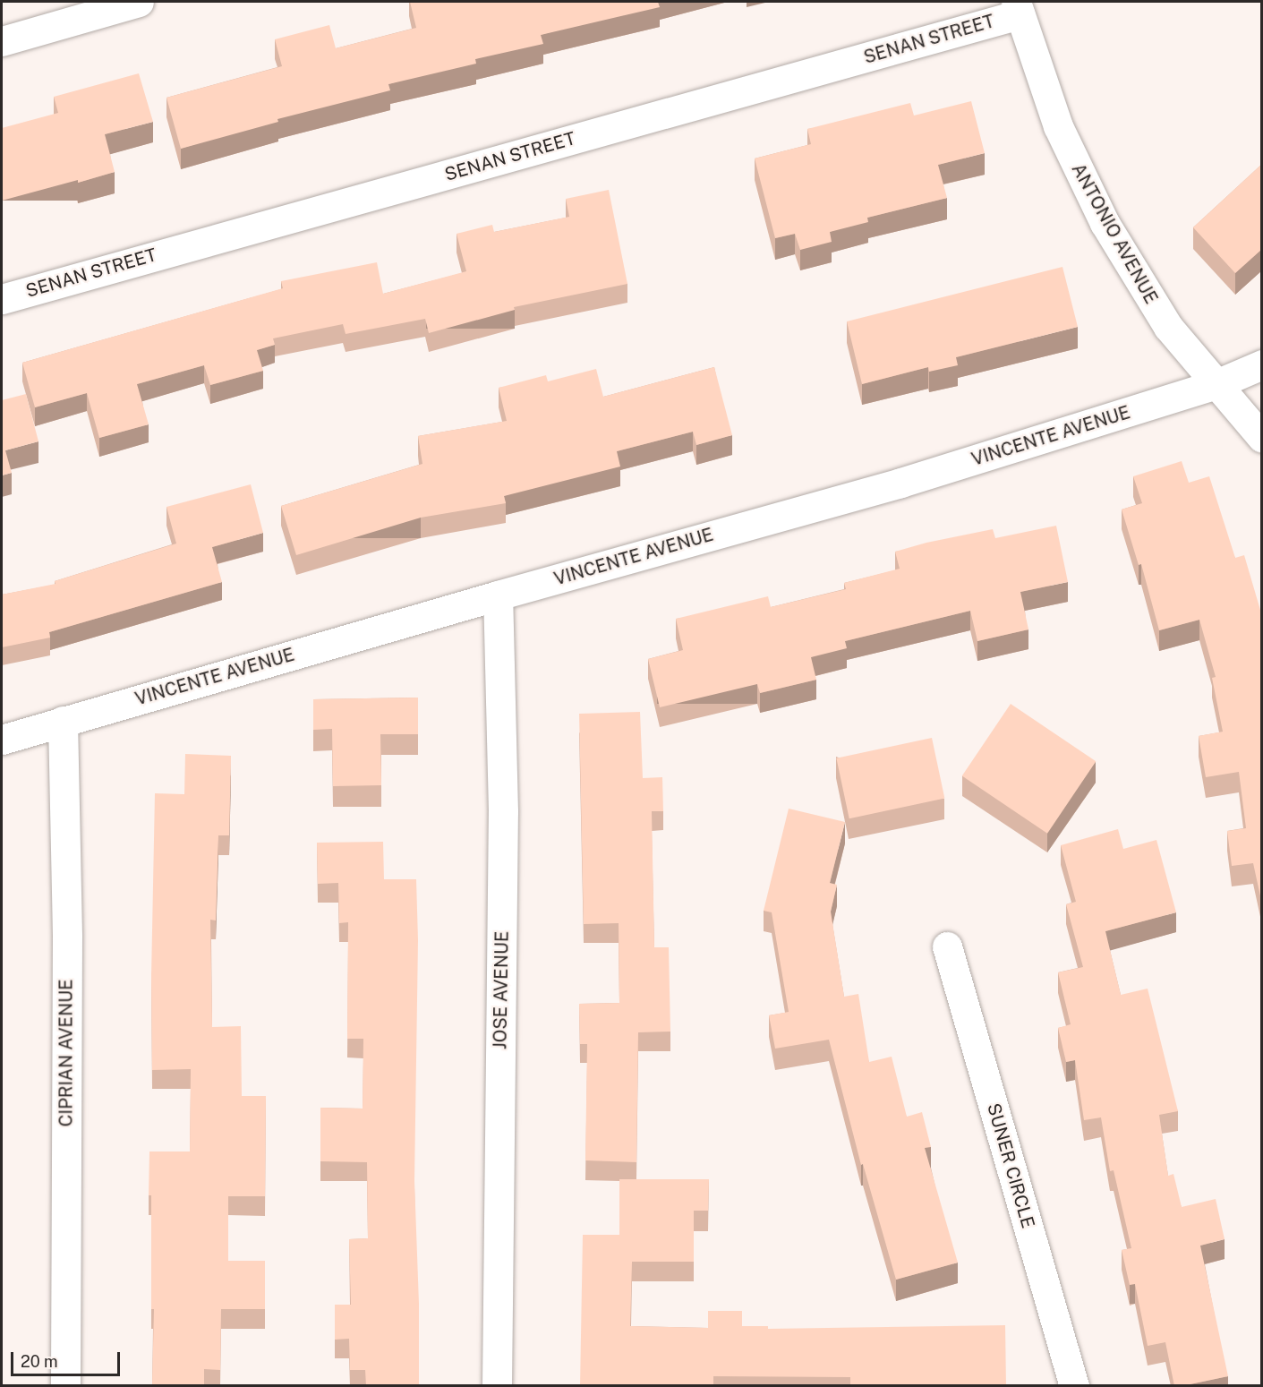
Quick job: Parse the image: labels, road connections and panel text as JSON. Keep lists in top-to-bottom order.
{
  "streets": {
    "street": [
      "SENAN STREET",
      "ANTONIO AVENUE",
      "VINCENTE AVENUE",
      "JOSE AVENUE",
      "CIPRIAN AVENUE",
      "SUNER CIRCLE"
    ]
  },
  "crossings": [
    ["SENAN STREET", "ANTONIO AVENUE"],
    ["ANTONIO AVENUE", "VINCENTE AVENUE"],
    ["VINCENTE AVENUE", "JOSE AVENUE"],
    ["VINCENTE AVENUE", "CIPRIAN AVENUE"]
  ],
  "scale_bar": "20 m"
}
